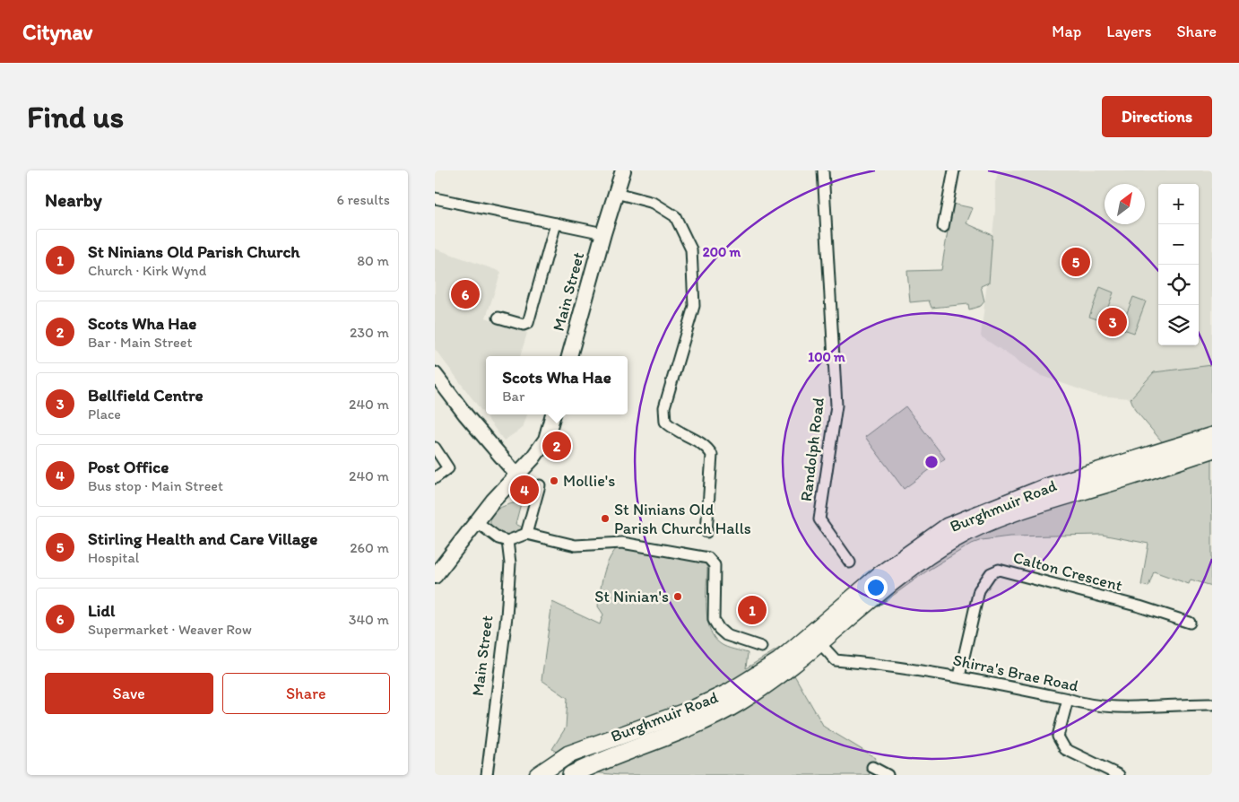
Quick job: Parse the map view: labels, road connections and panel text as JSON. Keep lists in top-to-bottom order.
{
  "streets": {
    "main road": ["Main Street", "Burghmuir Road"],
    "street": ["Randolph Road", "Calton Crescent", "Shirra's Brae Road"]
  },
  "crossings": [
    ["Burghmuir Road", "Shirra's Brae Road"],
    ["Calton Crescent", "Shirra's Brae Road"]
  ],
  "places": ["Mollie's", "St Ninians Old Parish Church Halls", "St Ninian's"],
  "north": "top right",
  "page": {
    "header": "Citynav",
    "nav": ["Map", "Layers", "Share"],
    "buttons": [
      "Directions",
      ["Save", "Share"]
    ],
    "title": "Find us",
    "heading": ["Nearby", "6 results"],
    "map_buttons": ["+", "−"],
    "list": [
      {
        "mark": "1",
        "name": "St Ninians Old Parish Church",
        "note": "Church · Kirk Wynd",
        "value": "80 m"
      },
      {
        "mark": "2",
        "name": "Scots Wha Hae",
        "note": "Bar · Main Street",
        "value": "230 m"
      },
      {
        "mark": "3",
        "name": "Bellfield Centre",
        "note": "Place",
        "value": "240 m"
      },
      {
        "mark": "4",
        "name": "Post Office",
        "note": "Bus stop · Main Street",
        "value": "240 m"
      },
      {
        "mark": "5",
        "name": "Stirling Health and Care Village",
        "note": "Hospital",
        "value": "260 m"
      },
      {
        "mark": "6",
        "name": "Lidl",
        "note": "Supermarket · Weaver Row",
        "value": "340 m"
      }
    ],
    "pins": [
      "5",
      "6",
      "3",
      "2",
      "4",
      "1"
    ],
    "popup": ["Scots Wha Hae", "Bar"]
  },
  "rings": ["200 m", "100 m"]
}
